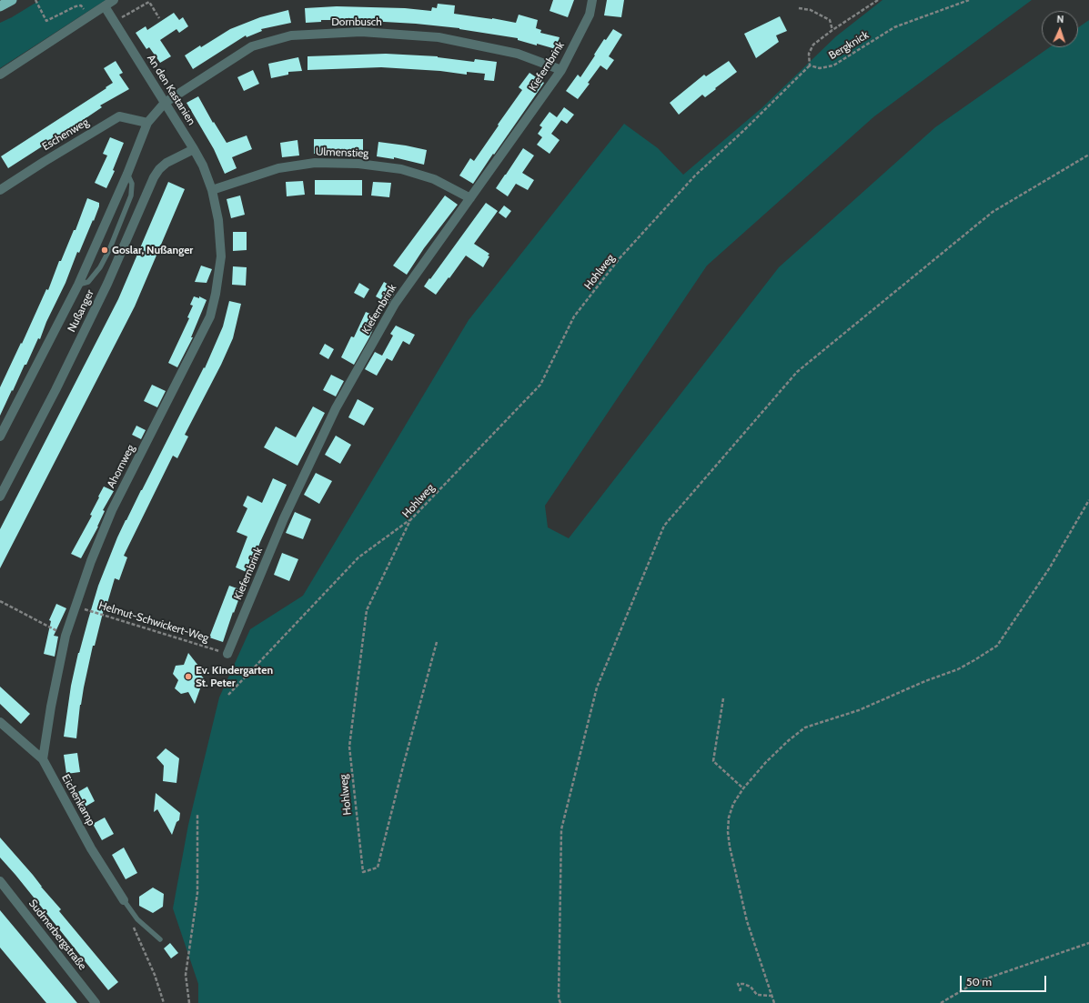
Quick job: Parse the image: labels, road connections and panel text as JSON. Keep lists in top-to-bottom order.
{
  "streets": {
    "street": [
      "Dornbusch",
      "Kiefernbrink",
      "An den Kastanien",
      "Eschenweg",
      "Ulmenstieg",
      "Nußanger",
      "Ahornweg",
      "Eichenkamp",
      "Sudmerbergstraße"
    ],
    "path": ["Bergknick", "Hohlweg", "Helmut-Schwickert-Weg"]
  },
  "crossings": [
    ["Dornbusch", "Kiefernbrink"],
    ["Dornbusch", "An den Kastanien"],
    ["Dornbusch", "Nußanger"],
    ["Bergknick", "Hohlweg"],
    ["Kiefernbrink", "Ulmenstieg"],
    ["Kiefernbrink", "Helmut-Schwickert-Weg"],
    ["An den Kastanien", "Ulmenstieg"],
    ["An den Kastanien", "Nußanger"],
    ["An den Kastanien", "Ahornweg"],
    ["Eschenweg", "Nußanger"],
    ["Ulmenstieg", "Ahornweg"],
    ["Ahornweg", "Helmut-Schwickert-Weg"],
    ["Ahornweg", "Eichenkamp"]
  ],
  "places": ["Goslar, Nußanger", "Ev. Kindergarten St. Peter"],
  "scale_bar": "50 m",
  "north": "top"
}
